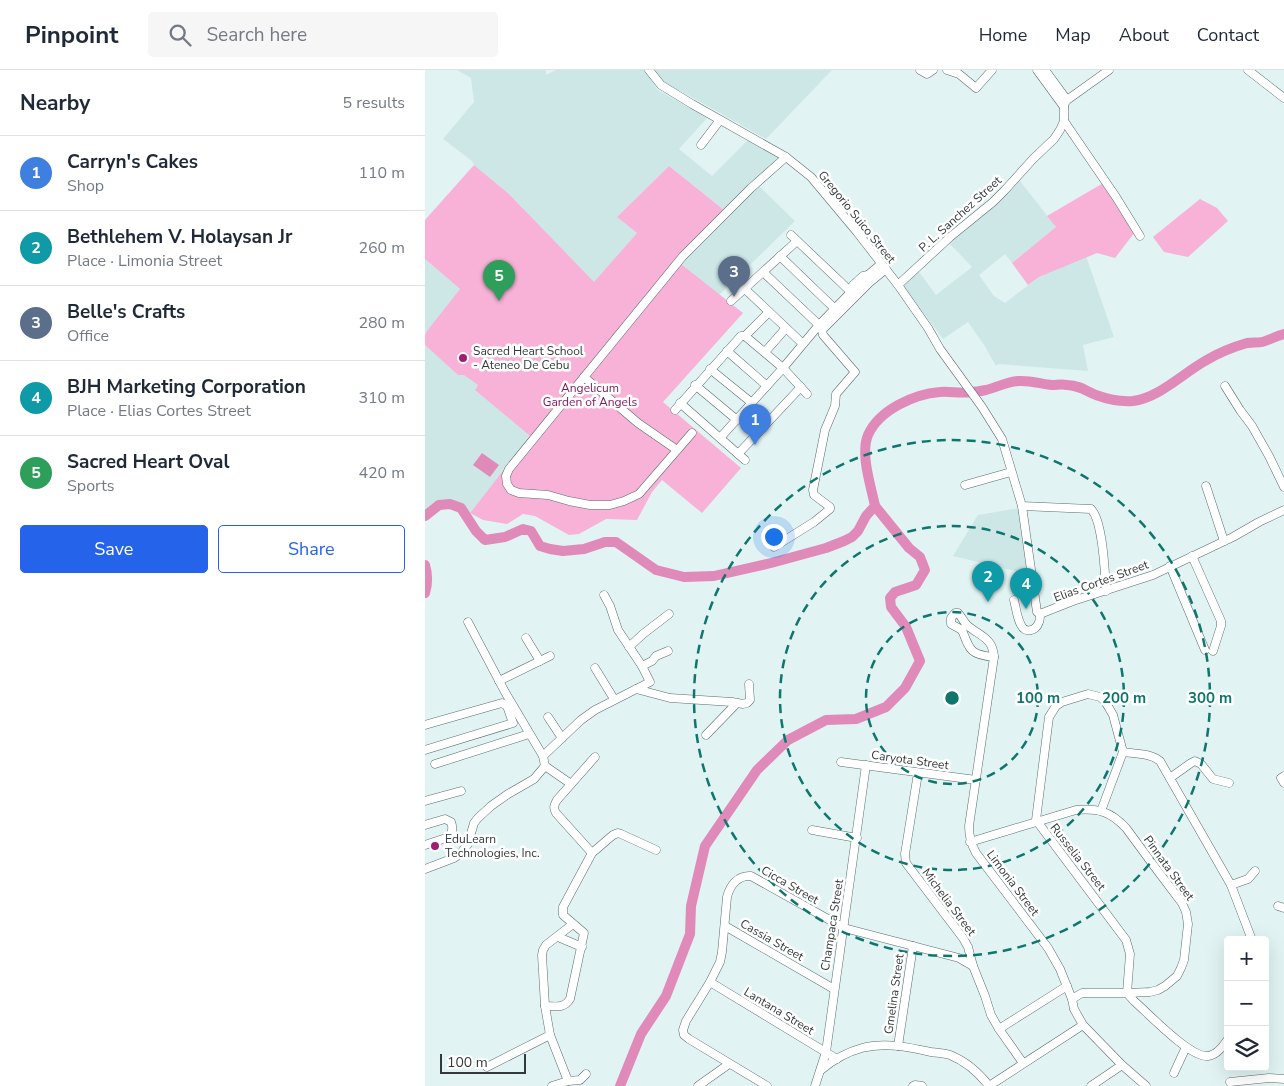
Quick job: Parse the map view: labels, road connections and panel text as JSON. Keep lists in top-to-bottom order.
{
  "streets": {
    "street": [
      "P. L. Sanchez Street",
      "Gregorio Suico Street",
      "Elias Cortes Street",
      "Caryota Street",
      "Russelia Street",
      "Pinnata Street",
      "Limonia Street",
      "Cicca Street",
      "Michelia Street",
      "Champaca Street",
      "Cassia Street",
      "Gmelina Street",
      "Lantana Street"
    ]
  },
  "crossings": [
    ["P. L. Sanchez Street", "Gregorio Suico Street"],
    ["Gregorio Suico Street", "Elias Cortes Street"],
    ["Caryota Street", "Michelia Street"],
    ["Caryota Street", "Champaca Street"],
    ["Russelia Street", "Pinnata Street"],
    ["Pinnata Street", "Limonia Street"],
    ["Cicca Street", "Michelia Street"],
    ["Cicca Street", "Champaca Street"],
    ["Cicca Street", "Cassia Street"],
    ["Cicca Street", "Gmelina Street"],
    ["Cicca Street", "Lantana Street"],
    ["Champaca Street", "Cassia Street"],
    ["Champaca Street", "Lantana Street"]
  ],
  "parks": ["Angelicum Garden of Angels"],
  "places": ["Sacred Heart School - Ateneo De Cebu", "EduLearn Technologies, Inc."],
  "scale_bar": "100 m",
  "page": {
    "header": "Pinpoint",
    "search": "Search here",
    "nav": [
      "Home",
      "Map",
      "About",
      "Contact"
    ],
    "heading": ["Nearby", "5 results"],
    "list": [
      {
        "mark": "1",
        "name": "Carryn's Cakes",
        "note": "Shop",
        "value": "110 m"
      },
      {
        "mark": "2",
        "name": "Bethlehem V. Holaysan Jr",
        "note": "Place · Limonia Street",
        "value": "260 m"
      },
      {
        "mark": "3",
        "name": "Belle's Crafts",
        "note": "Office",
        "value": "280 m"
      },
      {
        "mark": "4",
        "name": "BJH Marketing Corporation",
        "note": "Place · Elias Cortes Street",
        "value": "310 m"
      },
      {
        "mark": "5",
        "name": "Sacred Heart Oval",
        "note": "Sports",
        "value": "420 m"
      }
    ],
    "pins": [
      "3",
      "5",
      "1",
      "2",
      "4"
    ],
    "buttons": ["Save", "Share"],
    "map_buttons": ["+", "−"],
    "scale": "100 m"
  },
  "rings": ["100 m", "200 m", "300 m"]
}
